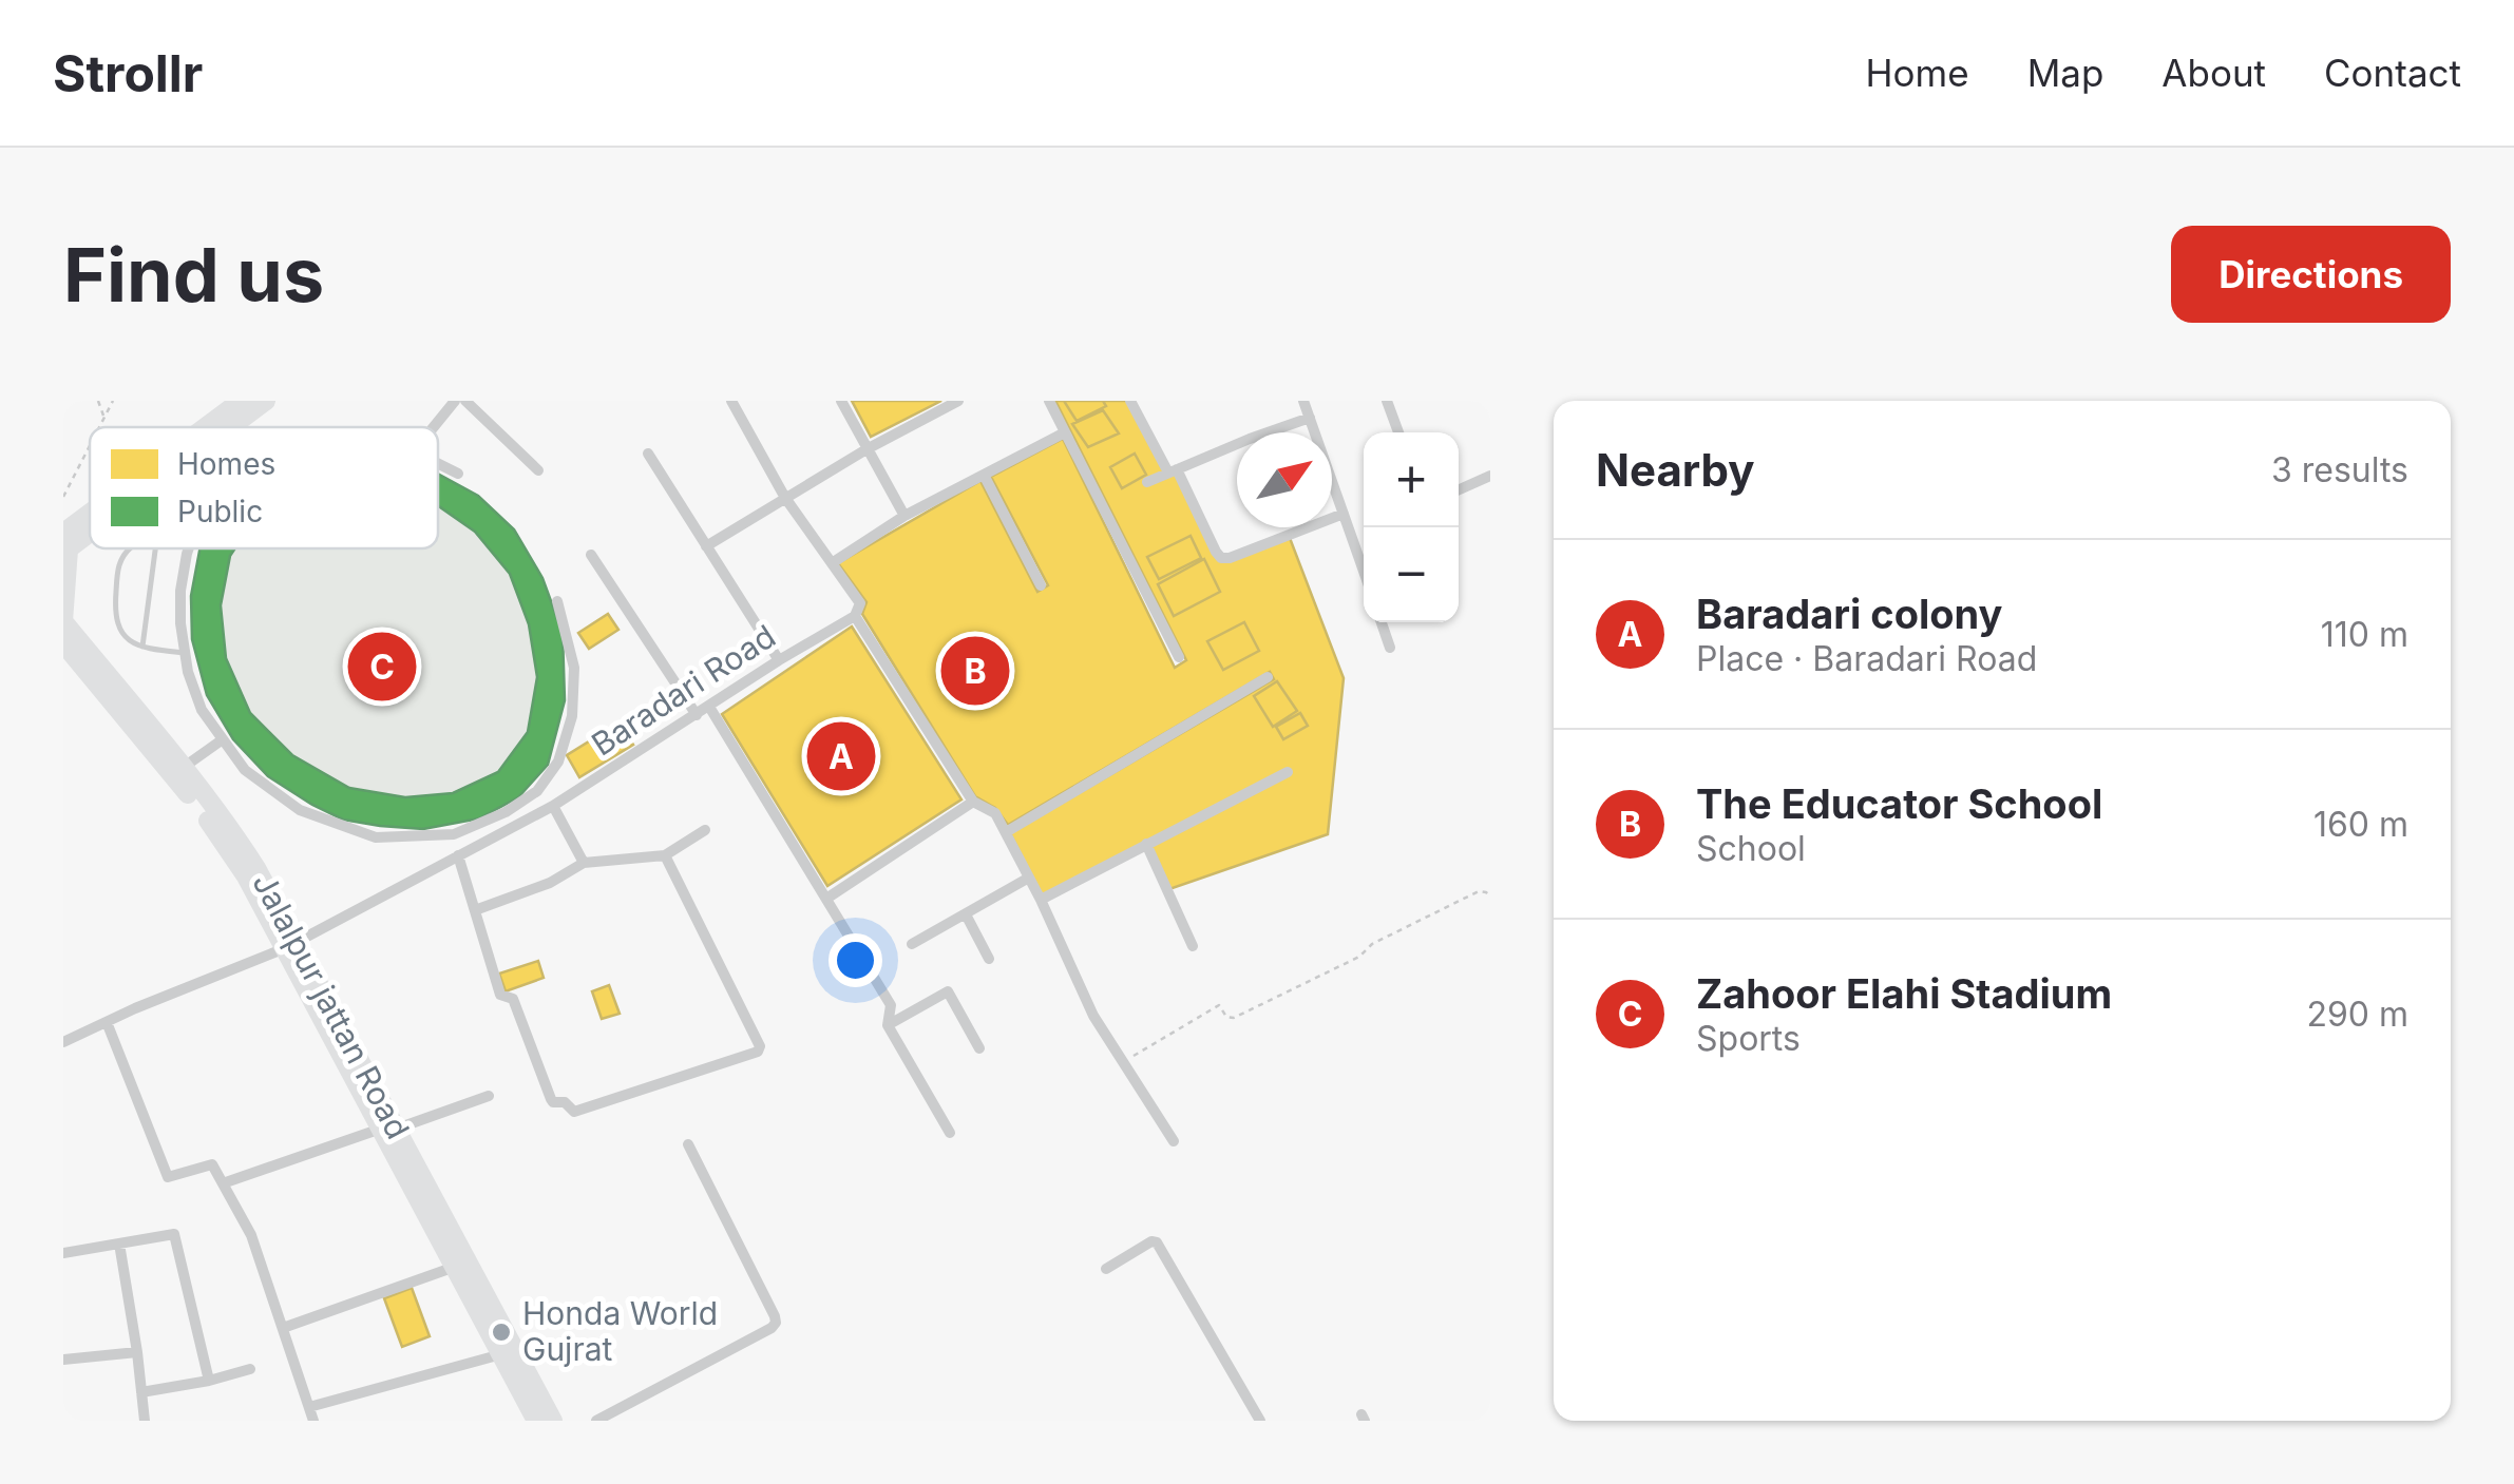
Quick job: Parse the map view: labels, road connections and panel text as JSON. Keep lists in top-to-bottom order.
{
  "streets": {
    "main road": ["Jalalpur jattan Road"],
    "street": ["Baradari Road"]
  },
  "crossings": [
    ["Baradari Road", "Jalalpur jattan Road"]
  ],
  "places": ["Honda World Gujrat"],
  "legend": ["Homes", "Public"],
  "north": "top right",
  "page": {
    "header": "Strollr",
    "nav": [
      "Home",
      "Map",
      "About",
      "Contact"
    ],
    "buttons": "Directions",
    "title": "Find us",
    "heading": ["Nearby", "3 results"],
    "map_buttons": ["+", "−"],
    "list": [
      {
        "mark": "A",
        "name": "Baradari colony",
        "note": "Place · Baradari Road",
        "value": "110 m"
      },
      {
        "mark": "B",
        "name": "The Educator School",
        "note": "School",
        "value": "160 m"
      },
      {
        "mark": "C",
        "name": "Zahoor Elahi Stadium",
        "note": "Sports",
        "value": "290 m"
      }
    ],
    "pins": ["C", "B", "A"]
  }
}
